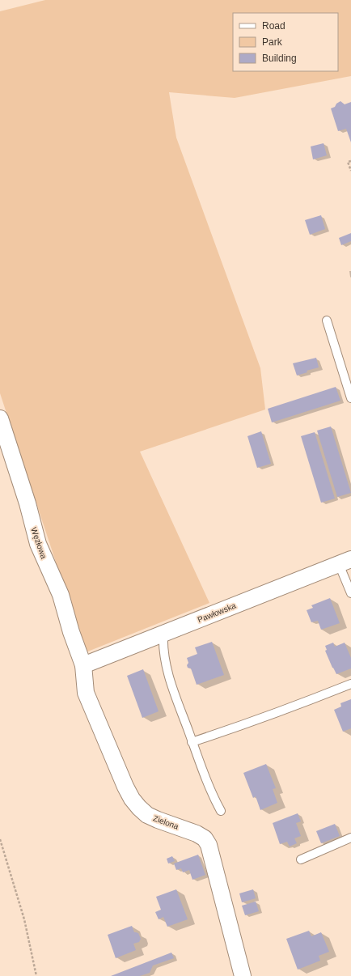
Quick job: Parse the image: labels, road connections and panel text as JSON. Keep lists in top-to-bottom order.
{
  "streets": {
    "street": ["Węzłowa", "Pawłowska", "Zielona"]
  },
  "crossings": [
    ["Węzłowa", "Pawłowska"],
    ["Węzłowa", "Zielona"],
    ["Pawłowska", "Zielona"]
  ],
  "legend": ["Road", "Park", "Building"]
}
